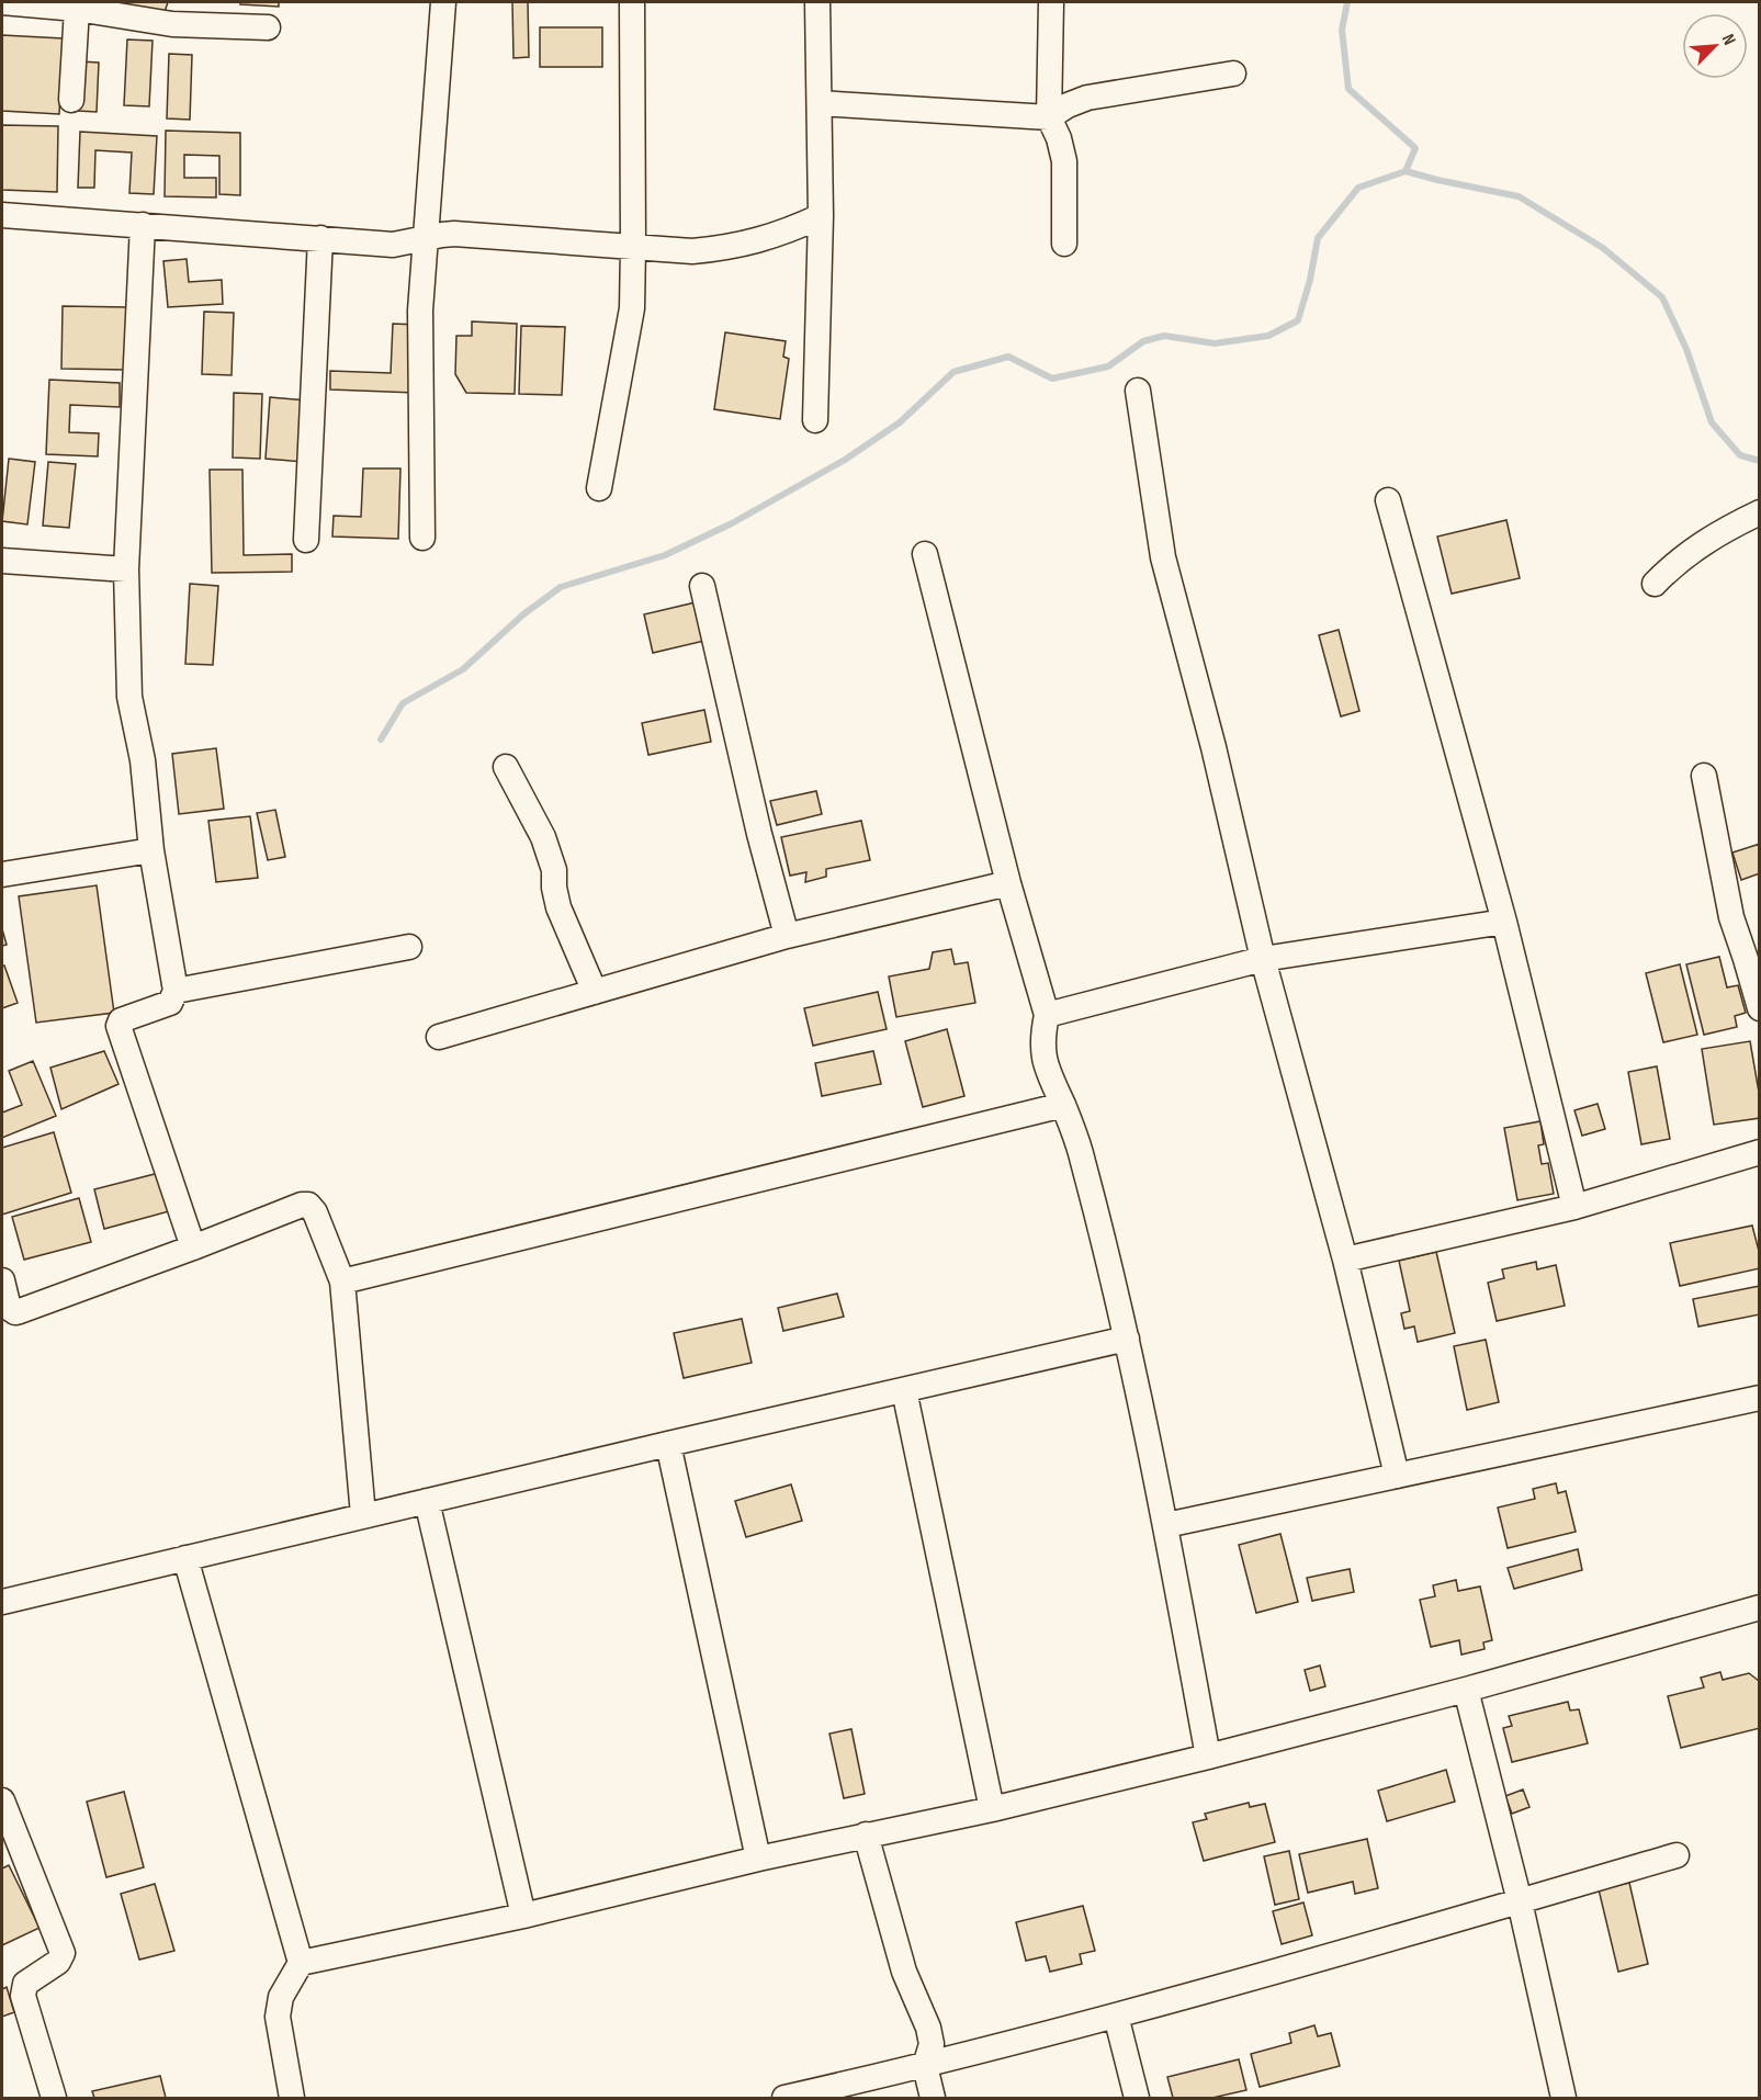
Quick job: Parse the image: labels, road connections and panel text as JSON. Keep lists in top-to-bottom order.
{
  "north": "top right"
}
